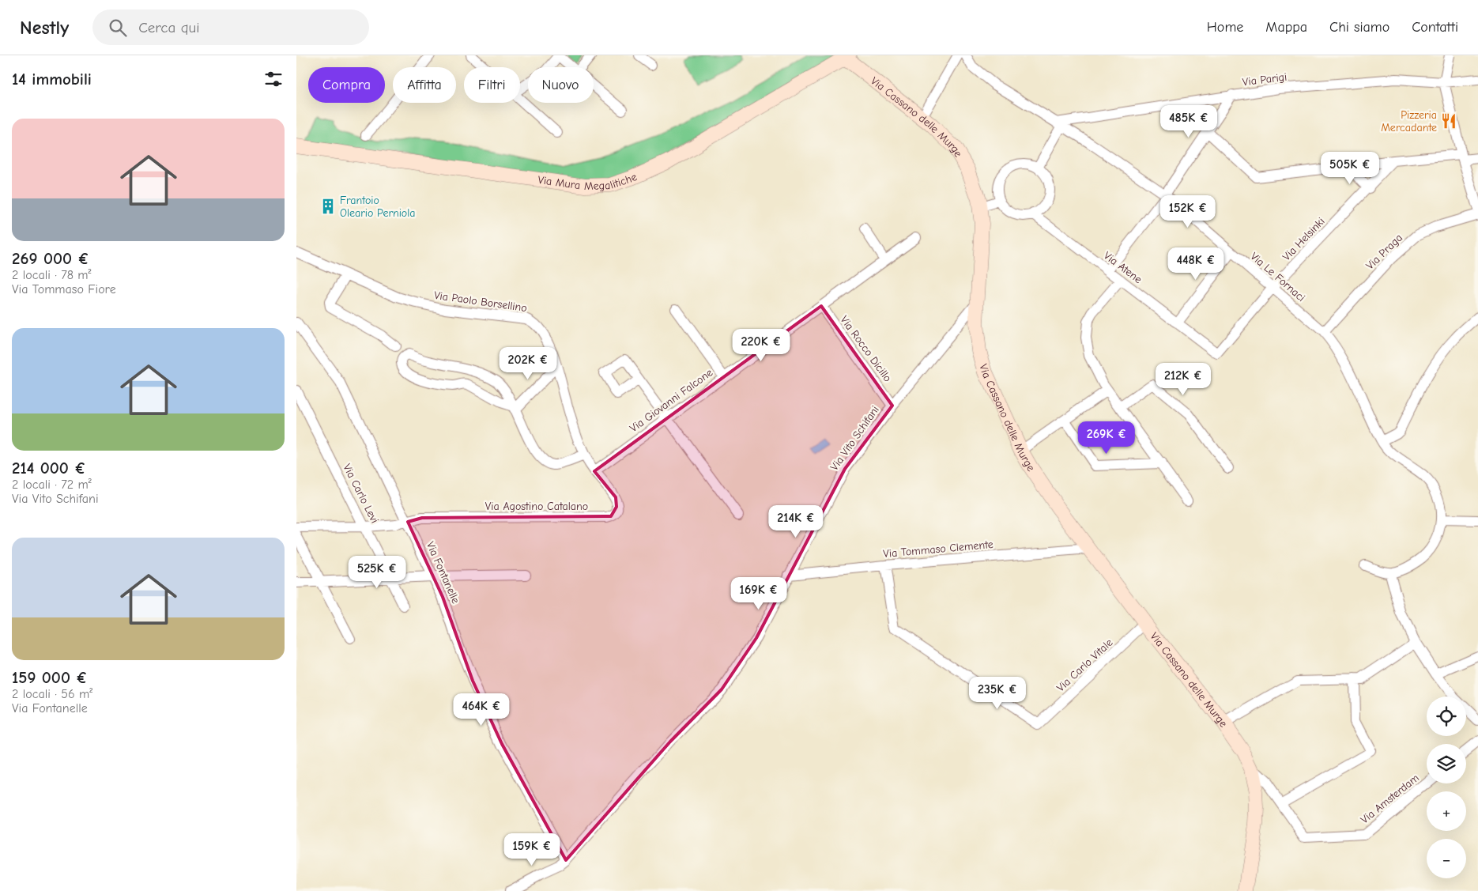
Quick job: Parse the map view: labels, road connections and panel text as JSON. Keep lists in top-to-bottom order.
{
  "streets": {
    "street": [
      "Via Parigi",
      "Via Cassano delle Murge",
      "Via Mura Megalitiche",
      "Via Helsinki",
      "Via Praga",
      "Via Atene",
      "Via Le Fornaci",
      "Via Paolo Borsellino",
      "Via Rocco Dicillo",
      "Via Giovanni Falcone",
      "Via Vito Schifani",
      "Via Carlo Levi",
      "Via Agostino Catalano",
      "Via Tommaso Clemente",
      "Via Fontanelle",
      "Via Carlo Vitale",
      "Via Amsterdam"
    ]
  },
  "crossings": [
    ["Via Parigi", "Via Le Fornaci"],
    ["Via Cassano delle Murge", "Via Mura Megalitiche"],
    ["Via Cassano delle Murge", "Via Vito Schifani"],
    ["Via Cassano delle Murge", "Via Tommaso Clemente"],
    ["Via Cassano delle Murge", "Via Carlo Vitale"],
    ["Via Helsinki", "Via Atene"],
    ["Via Helsinki", "Via Le Fornaci"],
    ["Via Praga", "Via Le Fornaci"],
    ["Via Paolo Borsellino", "Via Giovanni Falcone"],
    ["Via Paolo Borsellino", "Via Agostino Catalano"],
    ["Via Rocco Dicillo", "Via Giovanni Falcone"],
    ["Via Rocco Dicillo", "Via Vito Schifani"],
    ["Via Giovanni Falcone", "Via Agostino Catalano"],
    ["Via Vito Schifani", "Via Tommaso Clemente"],
    ["Via Vito Schifani", "Via Fontanelle"],
    ["Via Agostino Catalano", "Via Fontanelle"],
    ["Via Tommaso Clemente", "Via Carlo Vitale"]
  ],
  "places": {
    "restaurant": ["Pizzeria Mercadante"],
    "building": ["Frantoio Oleario Perniola"]
  },
  "page": {
    "header": "Nestly",
    "search": "Cerca qui",
    "nav": [
      "Home",
      "Mappa",
      "Chi siamo",
      "Contatti"
    ],
    "heading": "14 immobili",
    "chip": [
      "Compra",
      "Affitta",
      "Filtri",
      "Nuovo"
    ],
    "list": [
      {
        "name": "269 000 €",
        "note": "2 locali · 78 m² · Via Tommaso Fiore"
      },
      {
        "name": "214 000 €",
        "note": "2 locali · 72 m² · Via Vito Schifani"
      },
      {
        "name": "159 000 €",
        "note": "2 locali · 56 m² · Via Fontanelle"
      }
    ],
    "price": [
      "485K €",
      "505K €",
      "152K €",
      "448K €",
      "220K €",
      "202K €",
      "212K €",
      "269K €",
      "214K €",
      "525K €",
      "169K €",
      "235K €",
      "464K €",
      "159K €"
    ],
    "map_buttons": ["+", "−"]
  }
}
